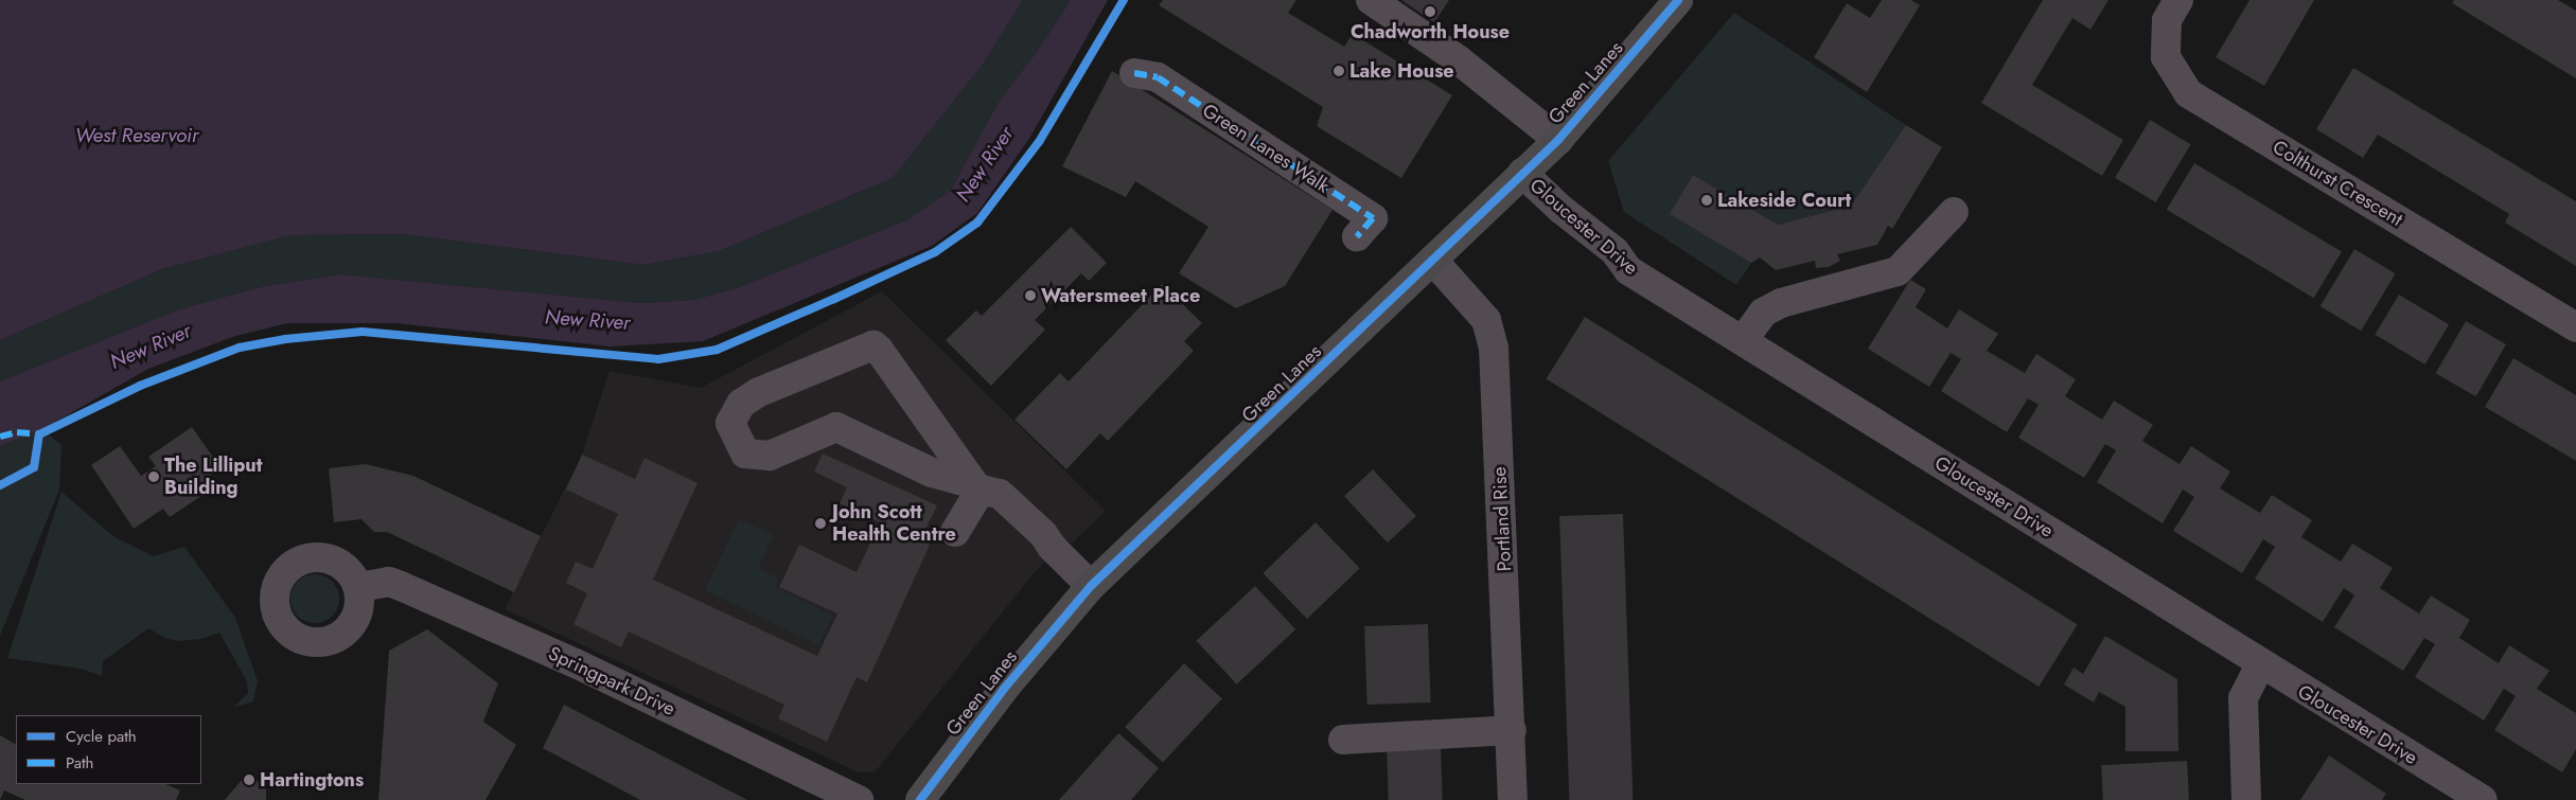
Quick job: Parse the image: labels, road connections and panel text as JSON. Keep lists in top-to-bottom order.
{
  "streets": {
    "main road": ["Green Lanes"],
    "street": [
      "Green Lanes Walk",
      "Colthurst Crescent",
      "Gloucester Drive",
      "Portland Rise",
      "Springpark Drive"
    ]
  },
  "crossings": [
    ["Green Lanes", "Gloucester Drive"],
    ["Green Lanes", "Portland Rise"]
  ],
  "water": ["West Reservoir", "New River"],
  "places": [
    "Chadworth House",
    "Lake House",
    "Lakeside Court",
    "Watersmeet Place",
    "The Lilliput Building",
    "John Scott Health Centre",
    "Hartingtons"
  ],
  "legend": ["Cycle path", "Path"]
}
